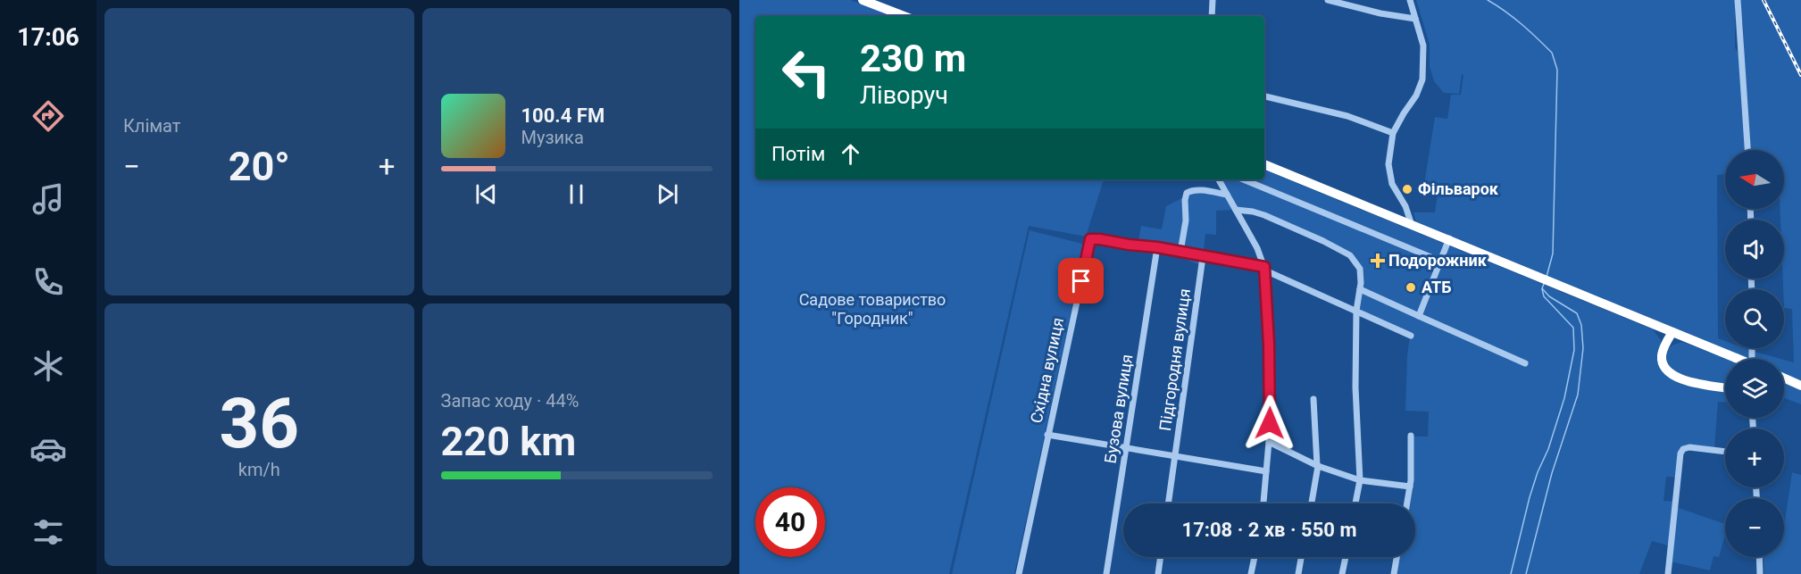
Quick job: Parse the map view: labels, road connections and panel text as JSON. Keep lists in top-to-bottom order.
{
  "streets": {
    "street": ["Підгородня вулиця", "Східна вулиця", "Бузова вулиця"]
  },
  "crossings": [
    ["Східна вулиця", "Бузова вулиця"]
  ],
  "parks": ["Садове товариство \"Городник\""],
  "places": {
    "other": ["Фільварок", "АТБ"],
    "health": ["Подорожник"]
  },
  "north": "left",
  "page": {
    "tabs": "17:06",
    "tile": [
      "Клімат",
      ["36", "km/h"],
      ["Запас ходу · 44%", "220 km"]
    ],
    "turn": ["230 m", "Ліворуч"],
    "song": ["100.4 FM", "Музика"],
    "then": "Потім",
    "heat": ["−", "20°", "+"],
    "map_buttons": ["+", "−"],
    "limit": "40",
    "trip": "17:08 · 2 хв · 550 m"
  }
}
